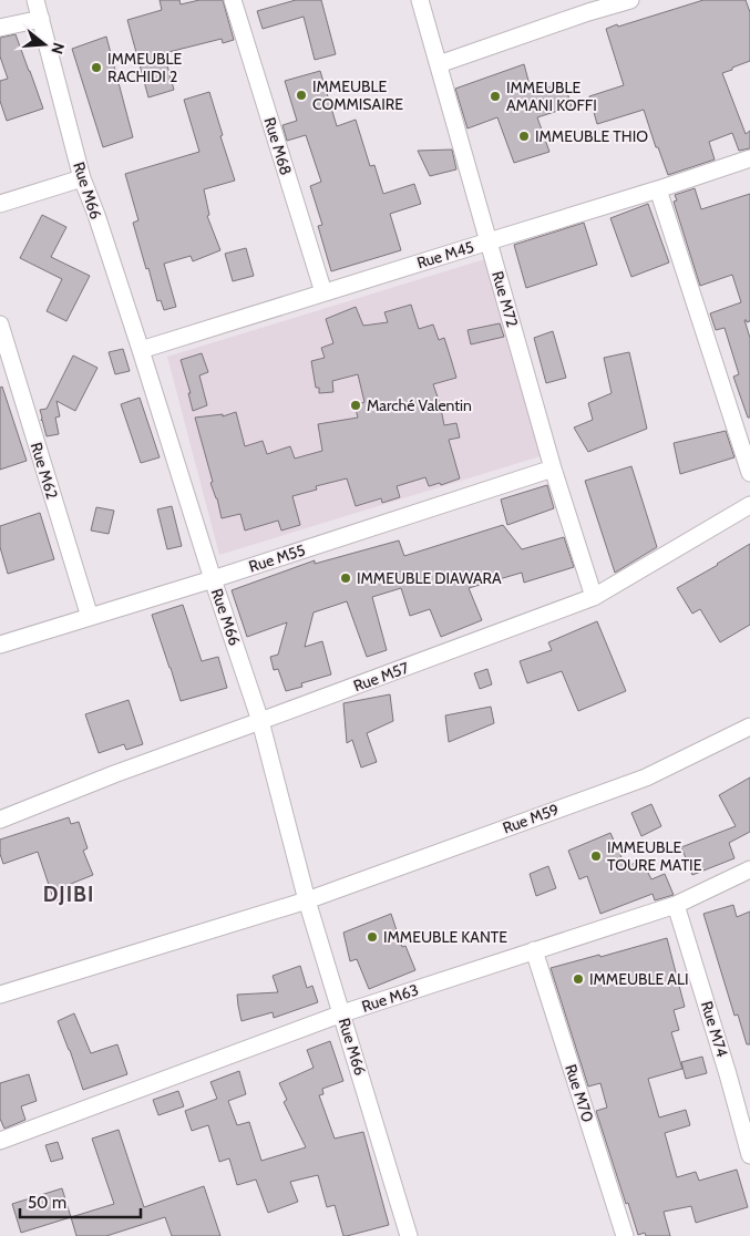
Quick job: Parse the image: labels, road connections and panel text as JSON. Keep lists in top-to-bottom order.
{
  "streets": {
    "street": [
      "Rue M68",
      "Rue M66",
      "Rue M45",
      "Rue M72",
      "Rue M62",
      "Rue M55",
      "Rue M57",
      "Rue M59",
      "Rue M63",
      "Rue M74",
      "Rue M70"
    ]
  },
  "crossings": [
    ["Rue M68", "Rue M45"],
    ["Rue M66", "Rue M45"],
    ["Rue M66", "Rue M55"],
    ["Rue M66", "Rue M57"],
    ["Rue M66", "Rue M59"],
    ["Rue M66", "Rue M63"],
    ["Rue M45", "Rue M72"],
    ["Rue M72", "Rue M55"],
    ["Rue M72", "Rue M57"],
    ["Rue M62", "Rue M55"],
    ["Rue M63", "Rue M74"],
    ["Rue M63", "Rue M70"]
  ],
  "districts": ["DJIBI"],
  "places": [
    "IMMEUBLE RACHIDI 2",
    "IMMEUBLE COMMISAIRE",
    "IMMEUBLE AMANI KOFFI",
    "IMMEUBLE THIO",
    "Marché Valentin",
    "IMMEUBLE DIAWARA",
    "IMMEUBLE TOURE MATIE",
    "IMMEUBLE KANTE",
    "IMMEUBLE ALI"
  ],
  "scale_bar": "50 m",
  "north": "right"
}
